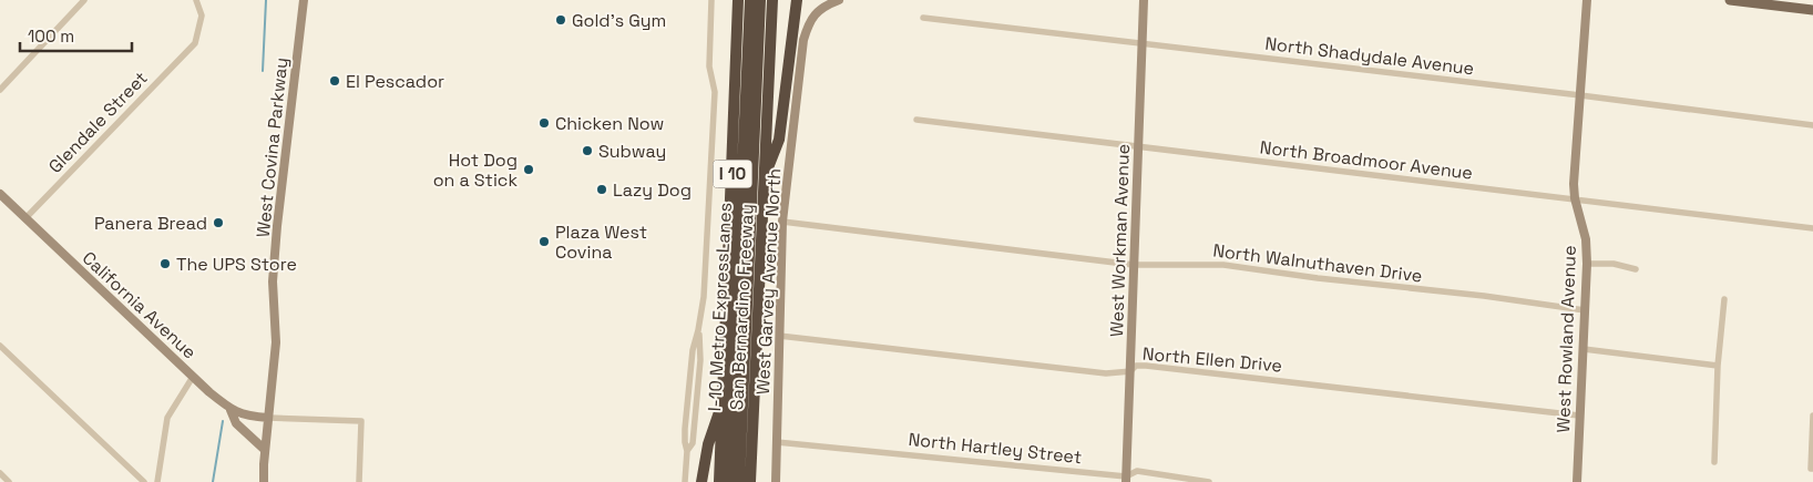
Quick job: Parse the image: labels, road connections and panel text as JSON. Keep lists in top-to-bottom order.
{
  "streets": {
    "highway": ["I 10", "I-10 Metro ExpressLanes", "San Bernardino Freeway"],
    "street": [
      "North Shadydale Avenue",
      "Glendale Street",
      "West Covina Parkway",
      "North Broadmoor Avenue",
      "West Workman Avenue",
      "North Walnuthaven Drive",
      "West Garvey Avenue North",
      "California Avenue",
      "West Rowland Avenue",
      "North Ellen Drive",
      "North Hartley Street"
    ]
  },
  "crossings": [
    ["North Shadydale Avenue", "West Workman Avenue"],
    ["North Shadydale Avenue", "West Rowland Avenue"],
    ["Glendale Street", "California Avenue"],
    ["West Covina Parkway", "California Avenue"],
    ["North Broadmoor Avenue", "West Workman Avenue"],
    ["North Broadmoor Avenue", "West Rowland Avenue"],
    ["West Workman Avenue", "North Walnuthaven Drive"],
    ["West Workman Avenue", "North Ellen Drive"],
    ["West Workman Avenue", "North Hartley Street"],
    ["North Walnuthaven Drive", "West Garvey Avenue North"],
    ["North Walnuthaven Drive", "West Rowland Avenue"],
    ["West Garvey Avenue North", "North Ellen Drive"],
    ["West Garvey Avenue North", "North Hartley Street"],
    ["West Rowland Avenue", "North Ellen Drive"]
  ],
  "places": [
    "Gold's Gym",
    "El Pescador",
    "Chicken Now",
    "Subway",
    "Hot Dog on a Stick",
    "Lazy Dog",
    "Panera Bread",
    "Plaza West Covina",
    "The UPS Store"
  ],
  "scale_bar": "100 m"
}
